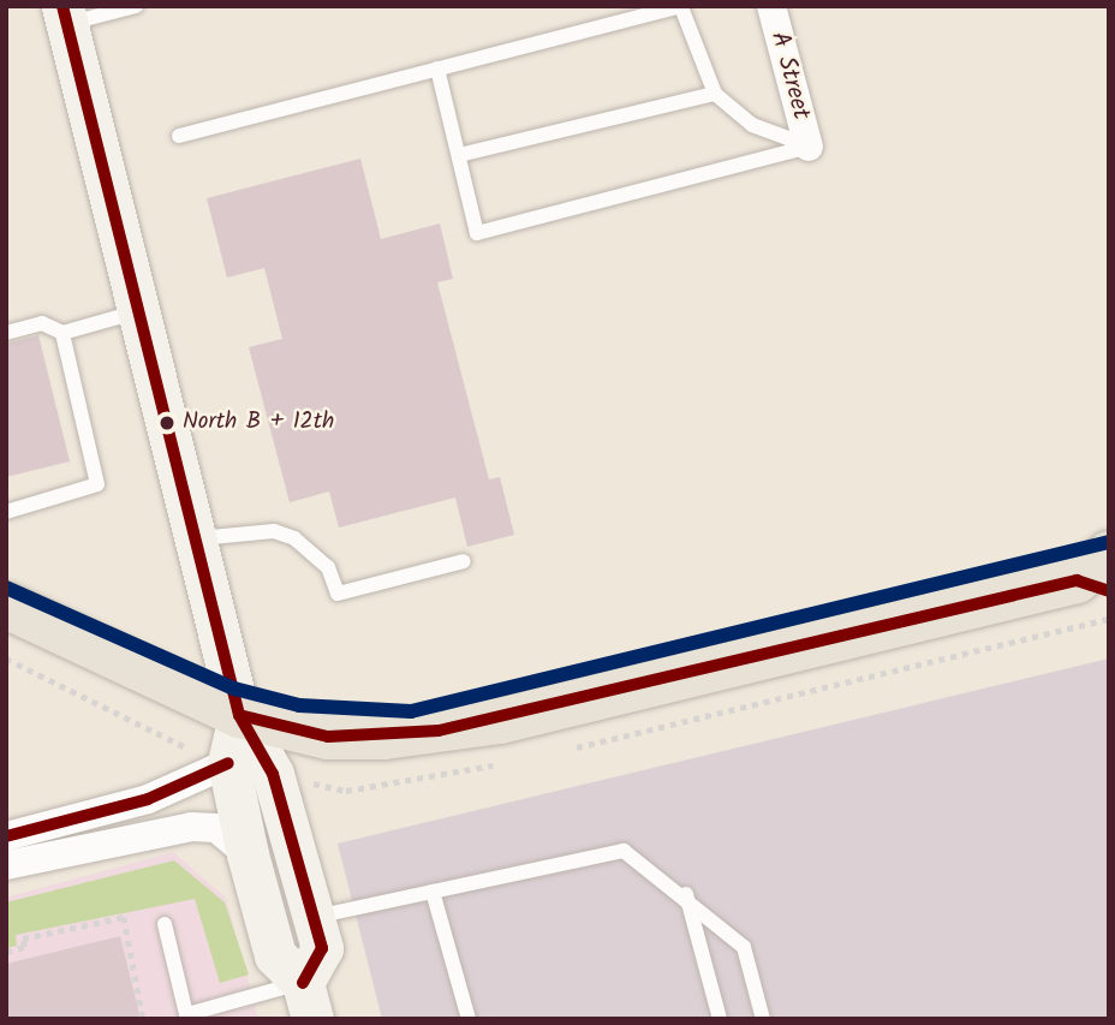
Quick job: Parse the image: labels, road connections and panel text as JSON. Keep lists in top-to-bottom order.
{
  "streets": {
    "street": ["A Street"]
  },
  "places": ["North B + 12th"]
}
